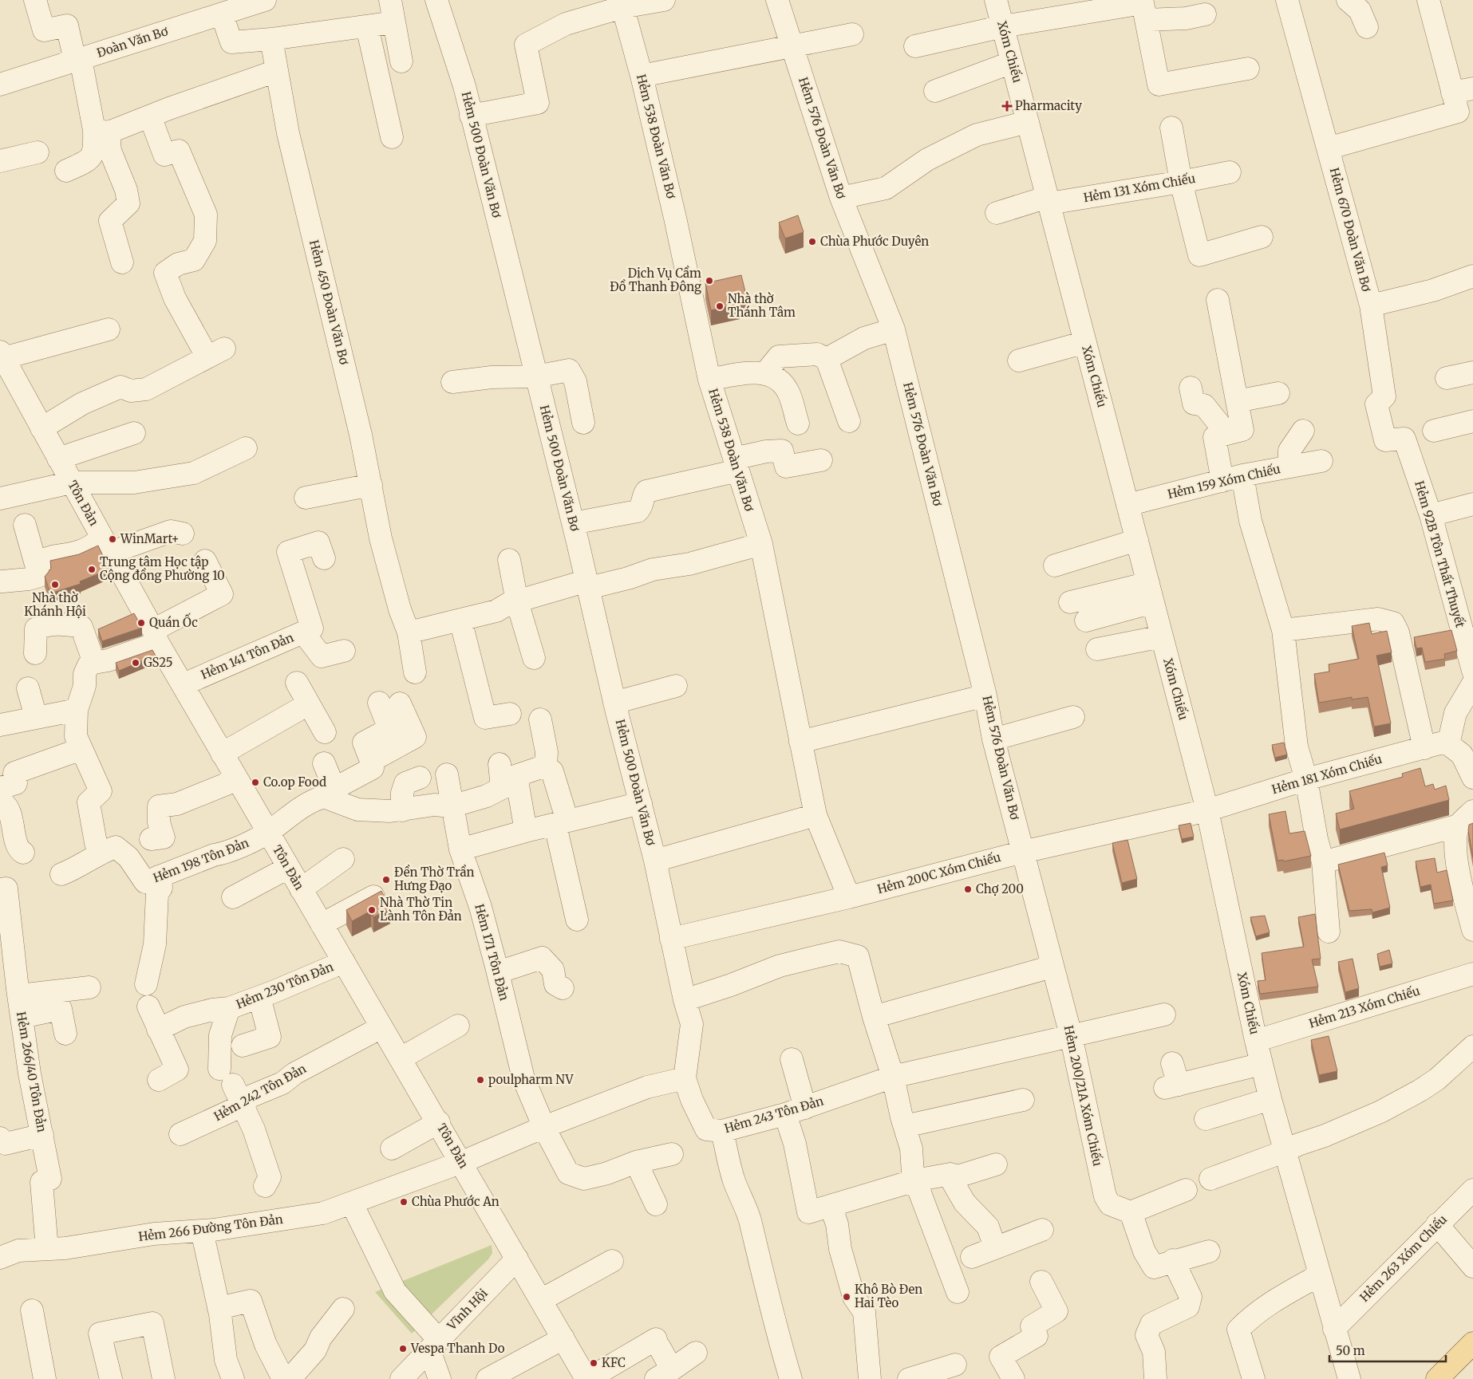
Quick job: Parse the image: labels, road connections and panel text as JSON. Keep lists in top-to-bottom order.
{
  "streets": {
    "street": [
      "Đoàn Văn Bơ",
      "Xóm Chiếu",
      "Hẻm 538 Đoàn Văn Bơ",
      "Hẻm 576 Đoàn Văn Bơ",
      "Hẻm 500 Đoàn Văn Bơ",
      "Hẻm 131 Xóm Chiếu",
      "Hẻm 670 Đoàn Văn Bơ",
      "Hẻm 450 Đoàn Văn Bơ",
      "Hẻm 159 Xóm Chiếu",
      "Tôn Đản",
      "Hẻm 92B Tôn Thất Thuyết",
      "Hẻm 141 Tôn Đản",
      "Hẻm 181 Xóm Chiếu",
      "Hẻm 198 Tôn Đản",
      "Hẻm 200C Xóm Chiếu",
      "Hẻm 171 Tôn Đản",
      "Hẻm 230 Tôn Đản",
      "Hẻm 213 Xóm Chiếu",
      "Hẻm 266/40 Tôn Đản",
      "Hẻm 242 Tôn Đản",
      "Hẻm 200/21A Xóm Chiếu",
      "Hẻm 243 Tôn Đản",
      "Hẻm 266 Đường Tôn Đản",
      "Hẻm 263 Xóm Chiếu",
      "Vĩnh Hội"
    ]
  },
  "crossings": [
    ["Xóm Chiếu", "Hẻm 131 Xóm Chiếu"],
    ["Xóm Chiếu", "Hẻm 159 Xóm Chiếu"],
    ["Xóm Chiếu", "Hẻm 181 Xóm Chiếu"],
    ["Xóm Chiếu", "Hẻm 200C Xóm Chiếu"],
    ["Xóm Chiếu", "Hẻm 213 Xóm Chiếu"],
    ["Xóm Chiếu", "Hẻm 263 Xóm Chiếu"],
    ["Hẻm 538 Đoàn Văn Bơ", "Hẻm 200C Xóm Chiếu"],
    ["Hẻm 576 Đoàn Văn Bơ", "Hẻm 200C Xóm Chiếu"],
    ["Hẻm 576 Đoàn Văn Bơ", "Hẻm 200/21A Xóm Chiếu"],
    ["Hẻm 500 Đoàn Văn Bơ", "Hẻm 200C Xóm Chiếu"],
    ["Hẻm 500 Đoàn Văn Bơ", "Hẻm 243 Tôn Đản"],
    ["Hẻm 670 Đoàn Văn Bơ", "Hẻm 92B Tôn Thất Thuyết"],
    ["Tôn Đản", "Hẻm 141 Tôn Đản"],
    ["Tôn Đản", "Hẻm 198 Tôn Đản"],
    ["Tôn Đản", "Hẻm 230 Tôn Đản"],
    ["Tôn Đản", "Hẻm 242 Tôn Đản"],
    ["Tôn Đản", "Hẻm 266 Đường Tôn Đản"],
    ["Tôn Đản", "Vĩnh Hội"],
    ["Hẻm 181 Xóm Chiếu", "Hẻm 200C Xóm Chiếu"],
    ["Hẻm 200C Xóm Chiếu", "Hẻm 200/21A Xóm Chiếu"],
    ["Hẻm 200C Xóm Chiếu", "Hẻm 243 Tôn Đản"],
    ["Hẻm 266/40 Tôn Đản", "Hẻm 266 Đường Tôn Đản"],
    ["Hẻm 200/21A Xóm Chiếu", "Hẻm 243 Tôn Đản"]
  ],
  "places": {
    "health": ["Pharmacity"],
    "other": [
      "Chùa Phước Duyên",
      "Dịch Vụ Cầm Đồ Thanh Đông",
      "Nhà thờ Thánh Tâm",
      "WinMart+",
      "Trung tâm Học tập Cộng đồng Phường 10",
      "Nhà thờ Khánh Hội",
      "Quán Ốc",
      "GS25",
      "Co.op Food",
      "Đền Thờ Trần Hưng Đạo",
      "Chợ 200",
      "Nhà Thờ Tin Lành Tôn Đản",
      "poulpharm NV",
      "Chùa Phước An",
      "Khô Bò Đen Hai Tèo",
      "Vespa Thanh Do",
      "KFC"
    ]
  },
  "scale_bar": "50 m"
}
